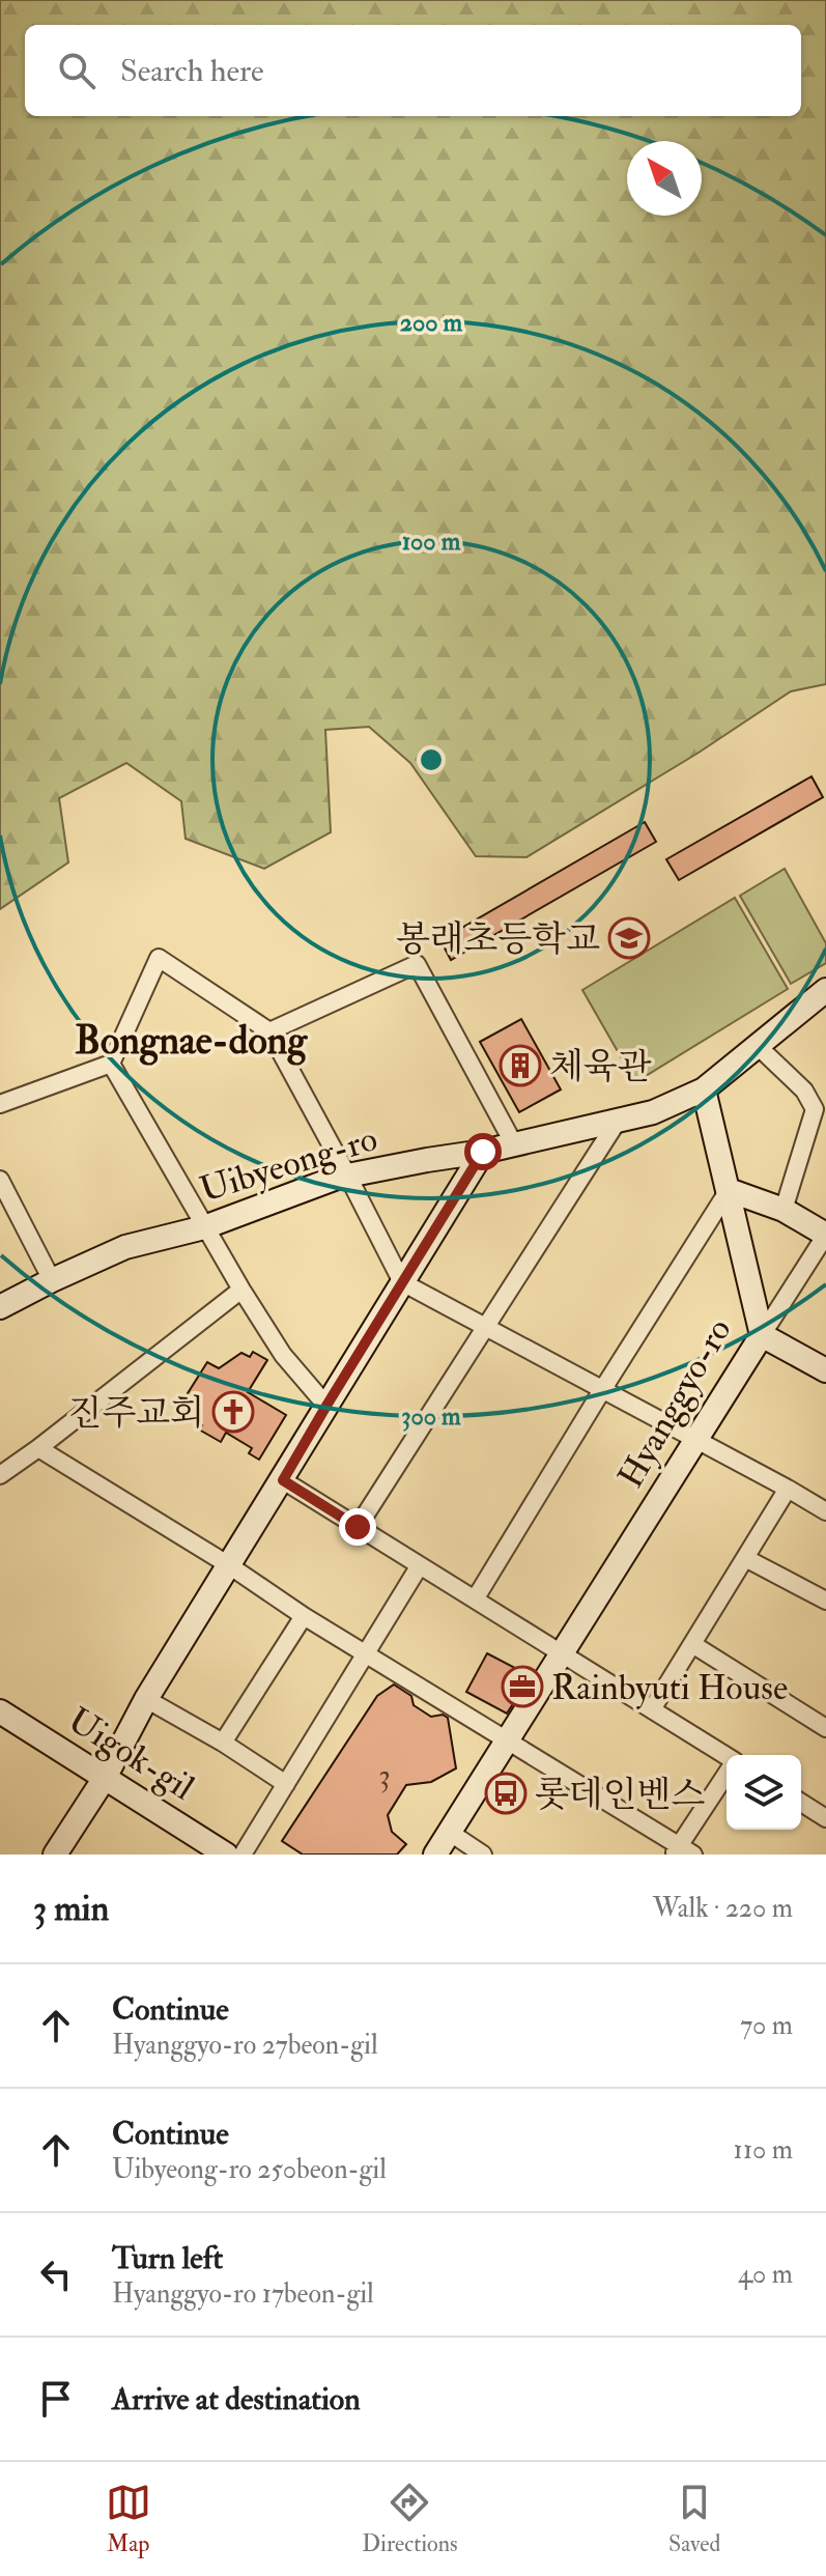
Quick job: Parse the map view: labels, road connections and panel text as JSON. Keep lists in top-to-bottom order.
{
  "streets": {
    "street": ["Uibyeong-ro", "Hyanggyo-ro", "Uigok-gil"]
  },
  "crossings": [
    ["Uibyeong-ro", "Hyanggyo-ro"]
  ],
  "districts": ["Bongnae-dong"],
  "places": {
    "school or university": ["봉래초등학교"],
    "building": ["체육관"],
    "church": ["진주교회"],
    "office": ["Rainbyuti House"],
    "bus stop": ["롯데인벤스"]
  },
  "house_numbers": ["3"],
  "north": "top left",
  "page": {
    "search": "Search here",
    "heading": ["3 min", "Walk · 220 m"],
    "list": [
      ["Continue", "Hyanggyo-ro 27beon-gil", "70 m"],
      ["Continue", "Uibyeong-ro 250beon-gil", "110 m"],
      ["Turn left", "Hyanggyo-ro 17beon-gil", "40 m"],
      "Arrive at destination"
    ],
    "nav": ["Map", "Directions", "Saved"]
  },
  "rings": ["200 m", "100 m", "300 m"]
}
